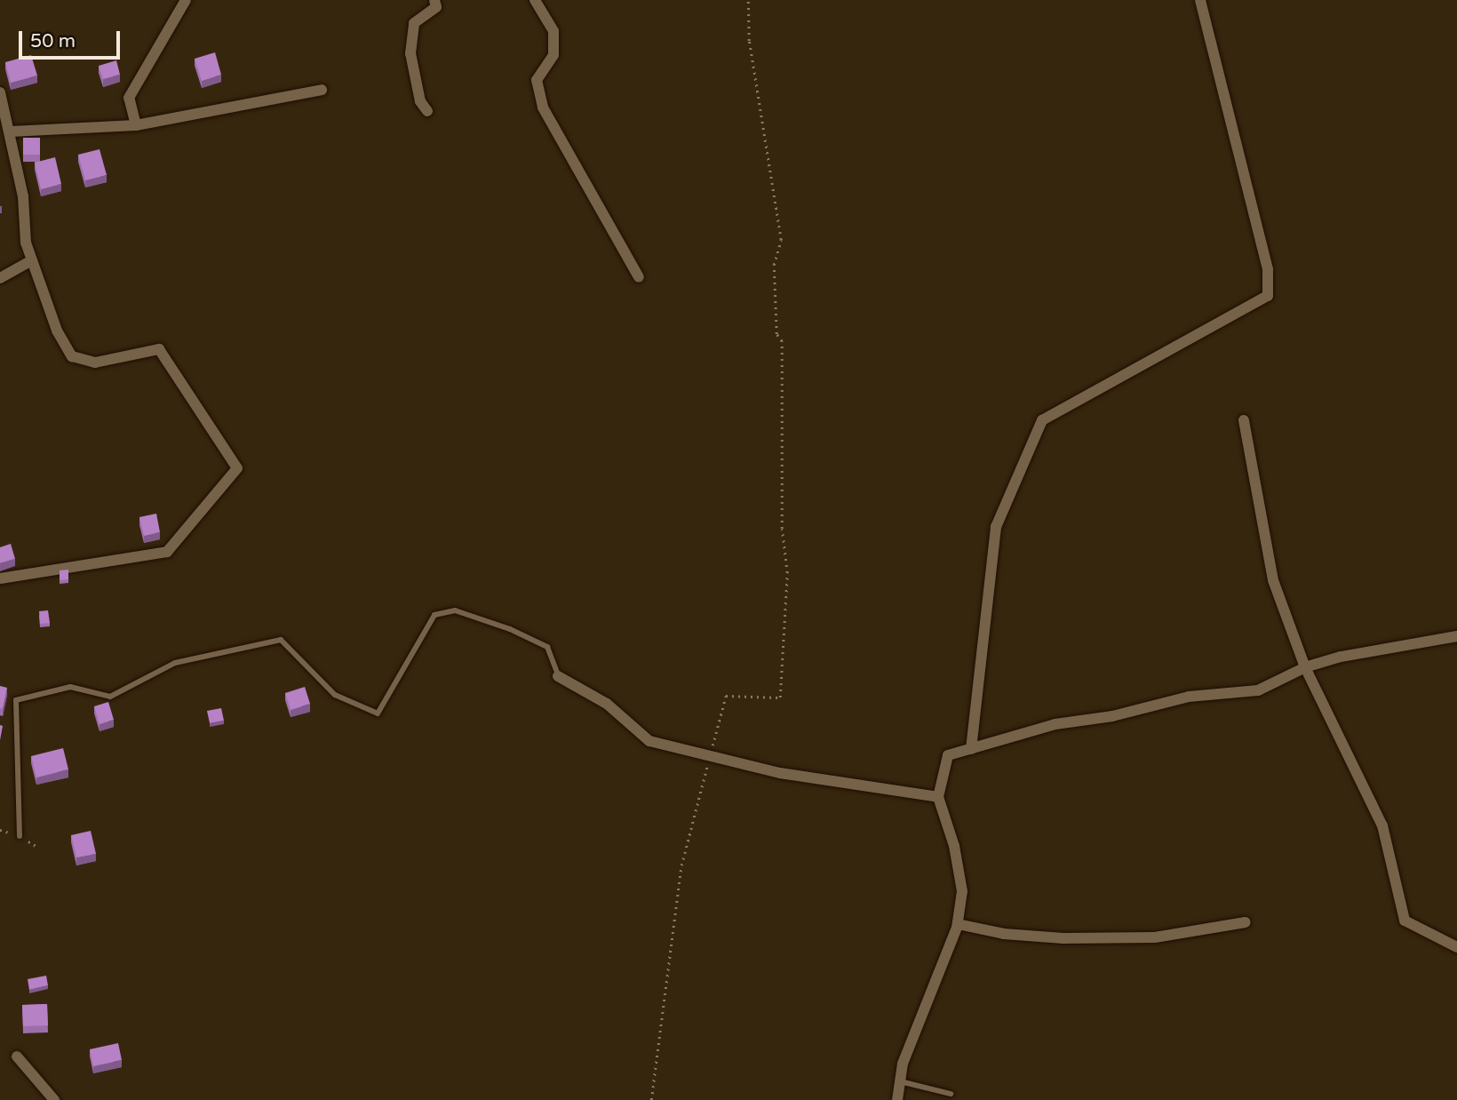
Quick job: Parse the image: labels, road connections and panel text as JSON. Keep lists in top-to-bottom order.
{
  "scale_bar": "50 m"
}
